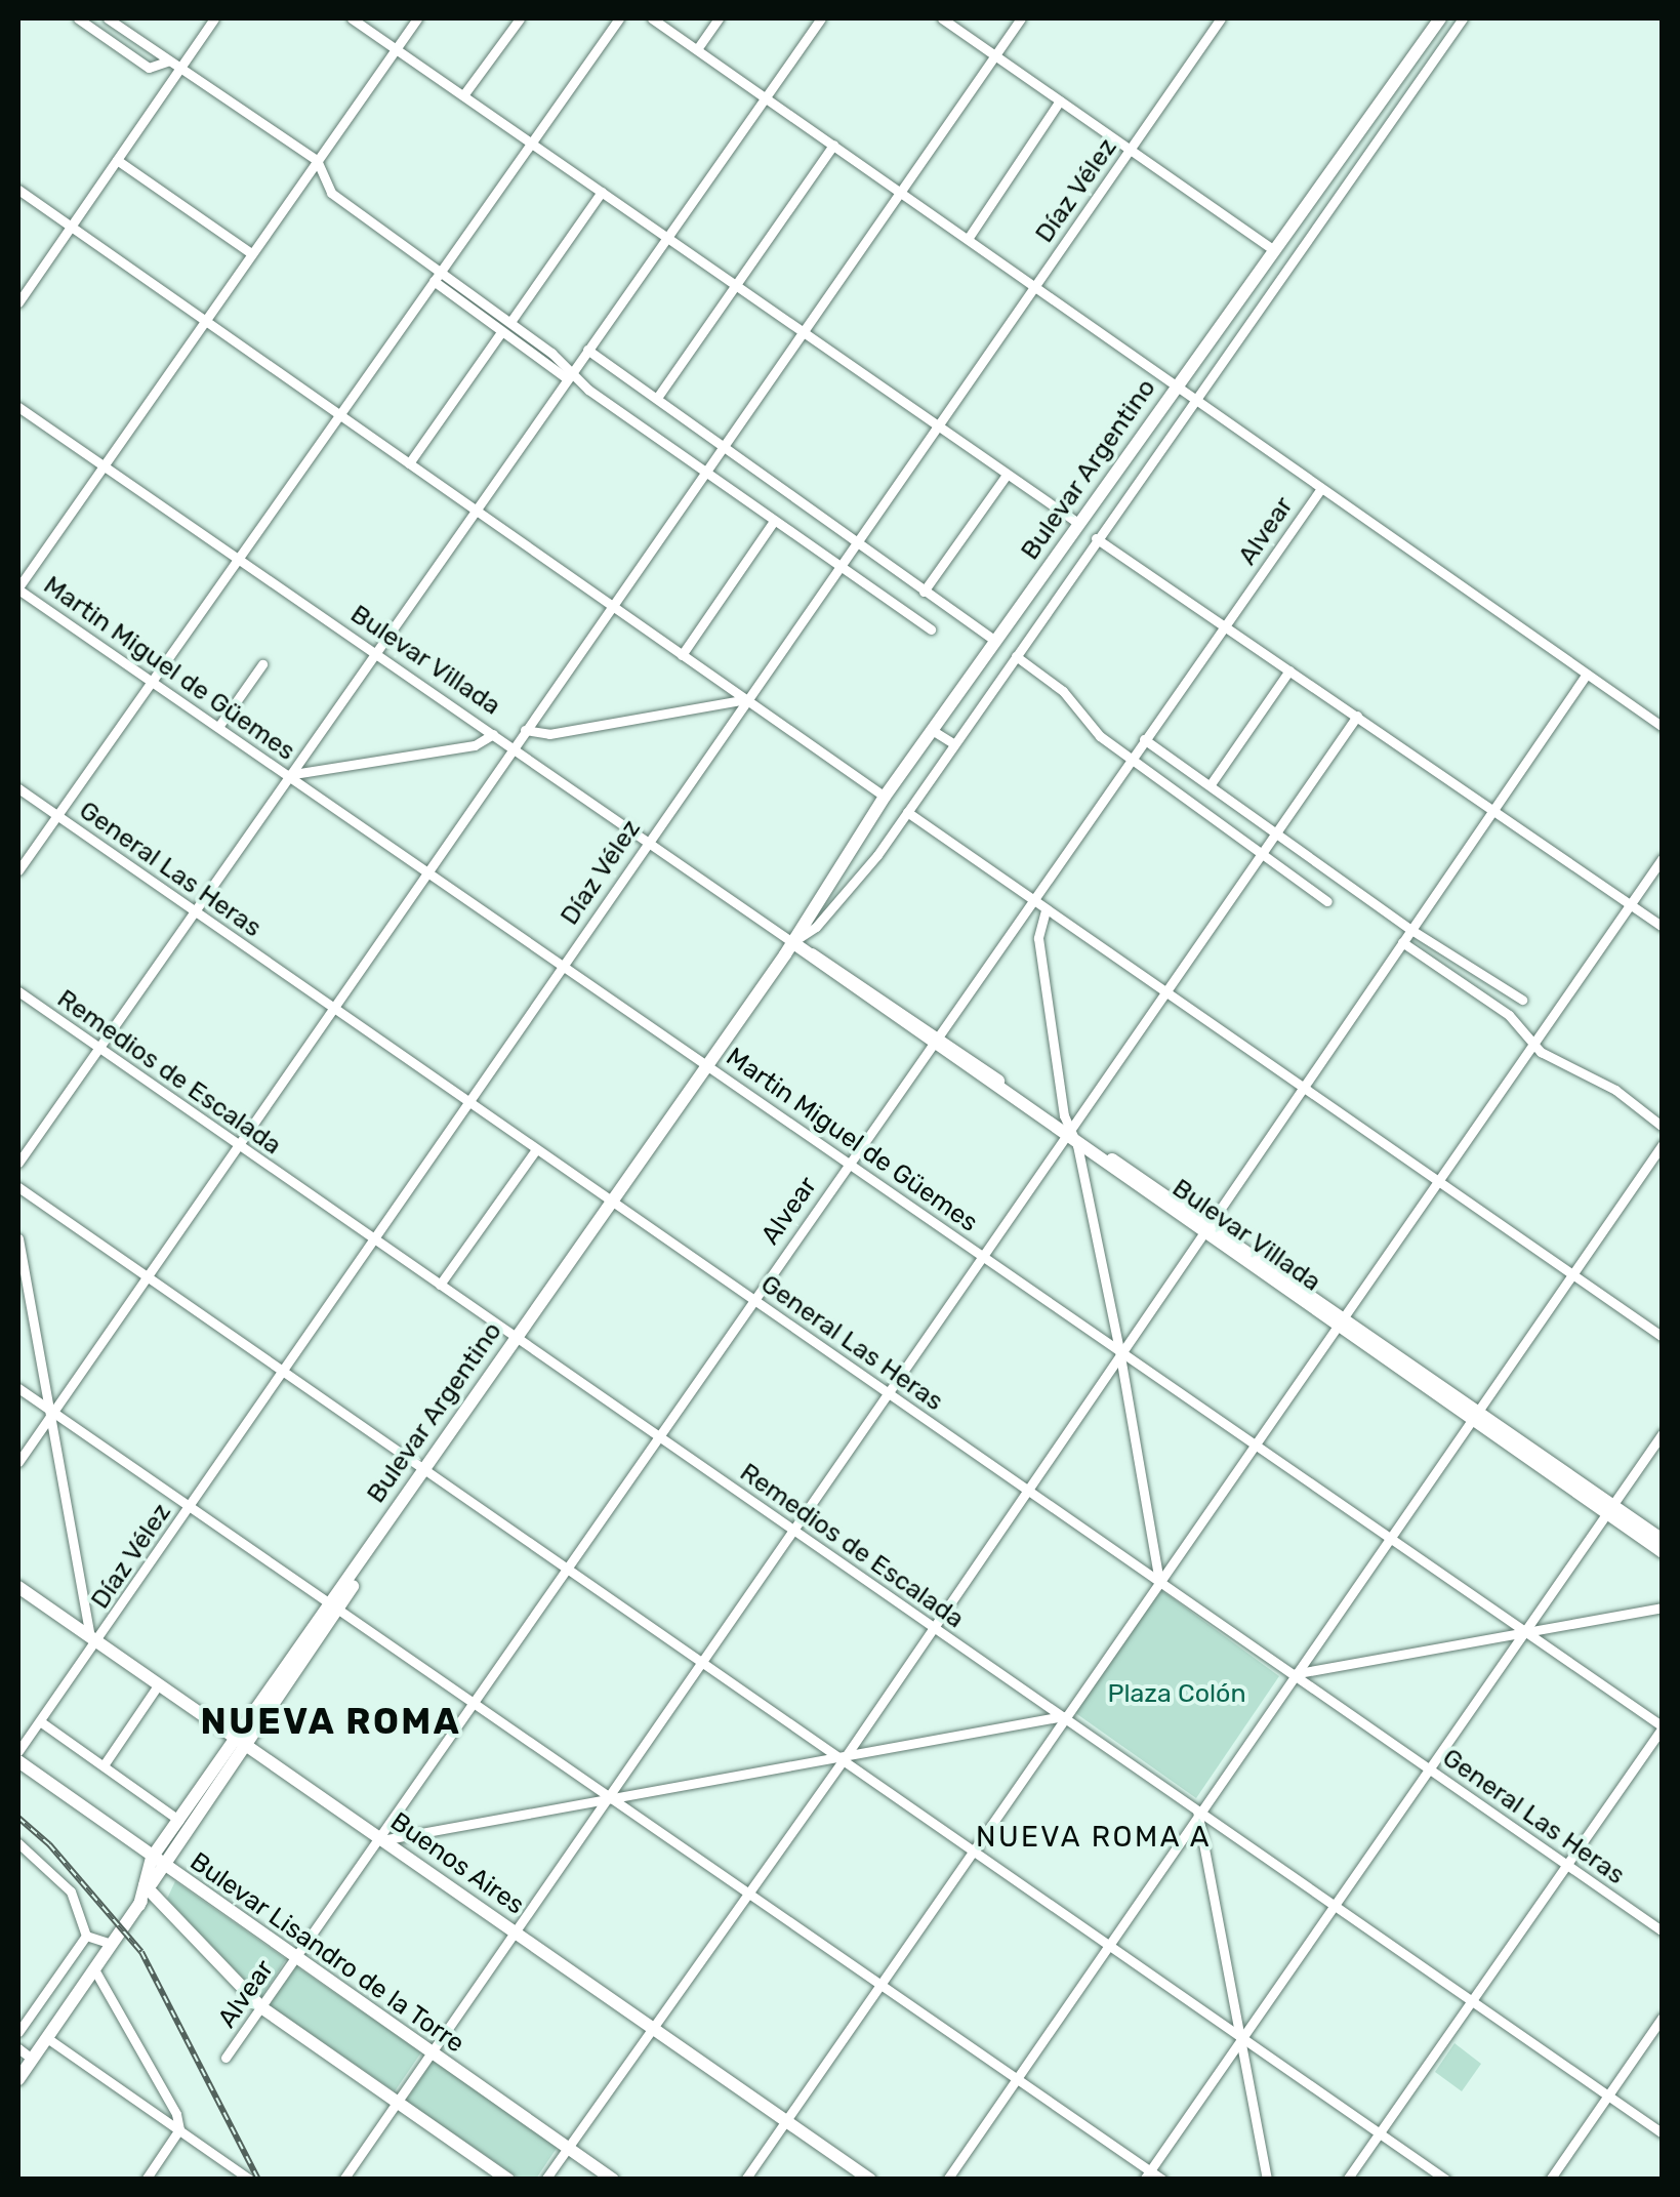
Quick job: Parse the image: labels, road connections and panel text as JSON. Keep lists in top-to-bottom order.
{
  "streets": {
    "main road": [
      "Bulevar Argentino",
      "Bulevar Villada",
      "Buenos Aires",
      "Bulevar Lisandro de la Torre"
    ],
    "street": [
      "Díaz Vélez",
      "Alvear",
      "Martin Miguel de Güemes",
      "General Las Heras",
      "Remedios de Escalada"
    ]
  },
  "crossings": [
    ["Díaz Vélez", "Bulevar Villada"],
    ["Díaz Vélez", "Martin Miguel de Güemes"],
    ["Díaz Vélez", "General Las Heras"],
    ["Díaz Vélez", "Remedios de Escalada"],
    ["Díaz Vélez", "Buenos Aires"],
    ["Bulevar Argentino", "Bulevar Villada"],
    ["Bulevar Argentino", "Martin Miguel de Güemes"],
    ["Bulevar Argentino", "General Las Heras"],
    ["Bulevar Argentino", "Remedios de Escalada"],
    ["Bulevar Argentino", "Buenos Aires"],
    ["Bulevar Argentino", "Bulevar Lisandro de la Torre"],
    ["Alvear", "Bulevar Villada"],
    ["Alvear", "Martin Miguel de Güemes"],
    ["Alvear", "General Las Heras"],
    ["Alvear", "Remedios de Escalada"],
    ["Alvear", "Buenos Aires"],
    ["Alvear", "Bulevar Lisandro de la Torre"]
  ],
  "districts": ["NUEVA ROMA", "NUEVA ROMA A"],
  "parks": ["Plaza Colón"]
}
